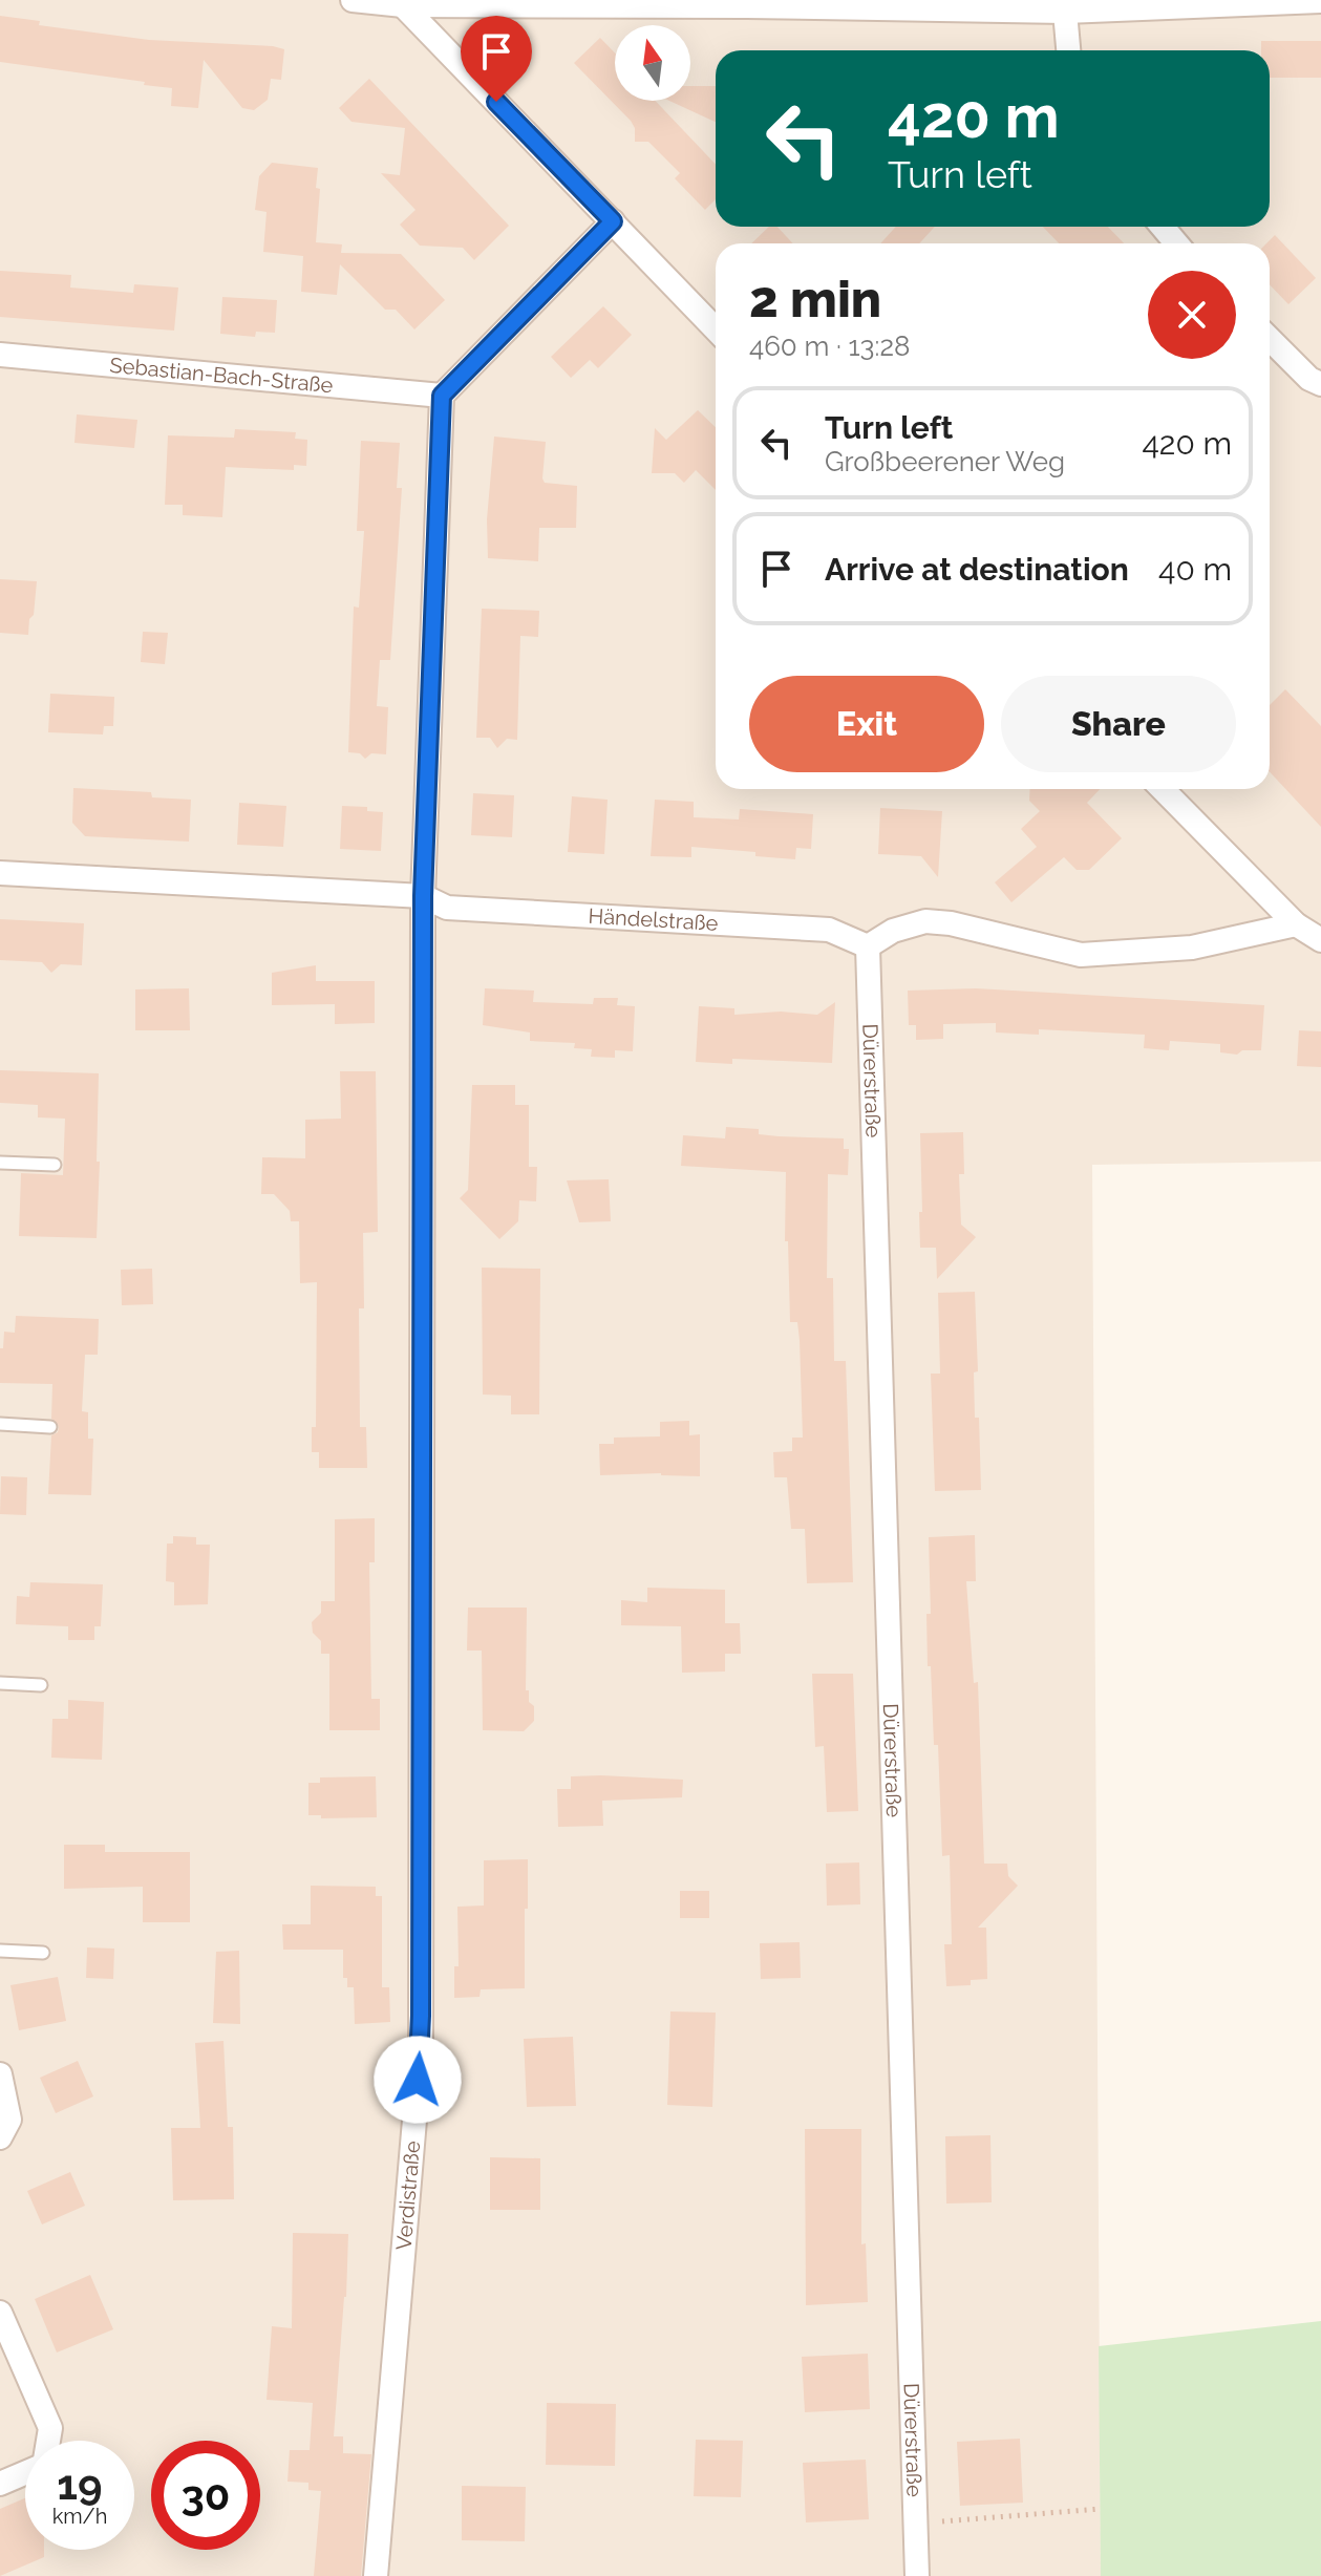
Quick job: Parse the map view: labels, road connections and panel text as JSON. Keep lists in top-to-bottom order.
{
  "streets": {
    "street": [
      "Sebastian-Bach-Straße",
      "Händelstraße",
      "Dürerstraße",
      "Verdistraße"
    ]
  },
  "crossings": [
    ["Sebastian-Bach-Straße", "Verdistraße"],
    ["Händelstraße", "Dürerstraße"],
    ["Händelstraße", "Verdistraße"]
  ],
  "north": "top",
  "page": {
    "turn": ["420 m", "Turn left"],
    "heading": ["2 min", "460 m · 13:28"],
    "list": [
      {
        "name": "Turn left",
        "note": "Großbeerener Weg",
        "value": "420 m"
      },
      {
        "name": "Arrive at destination",
        "value": "40 m"
      }
    ],
    "buttons": ["Exit", "Share"],
    "speed": "19 km/h",
    "limit": "30"
  }
}
